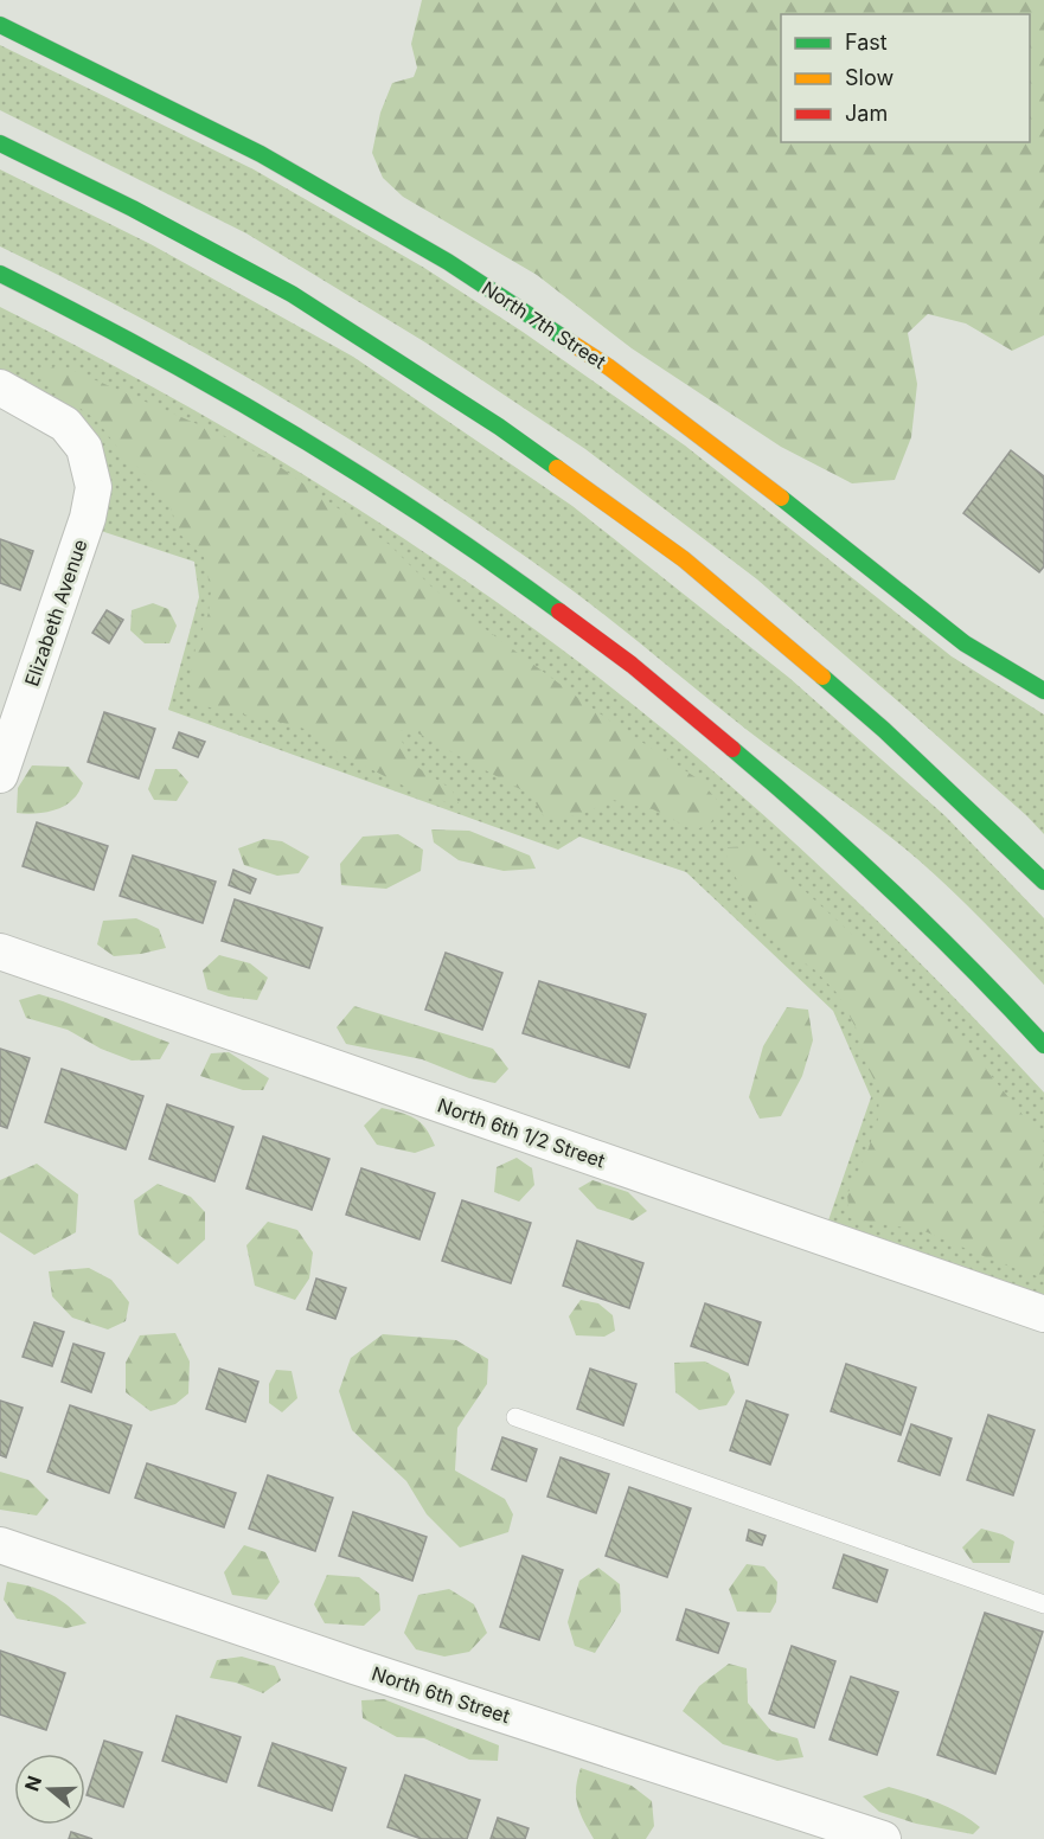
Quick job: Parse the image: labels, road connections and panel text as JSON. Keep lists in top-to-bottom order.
{
  "streets": {
    "main road": ["North 7th Street"],
    "street": ["Elizabeth Avenue", "North 6th 1/2 Street", "North 6th Street"]
  },
  "legend": ["Fast", "Slow", "Jam"],
  "north": "left"
}
